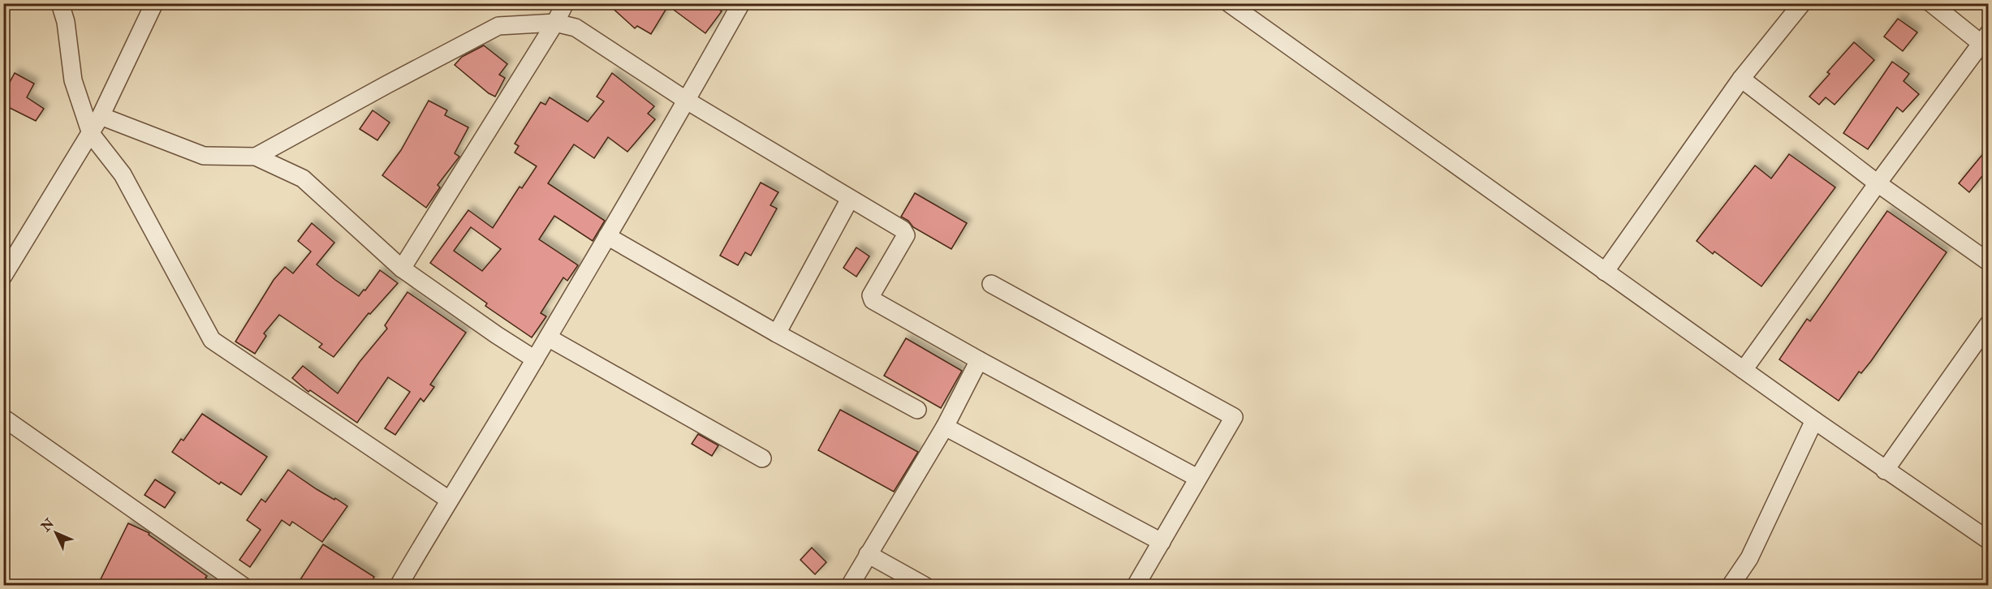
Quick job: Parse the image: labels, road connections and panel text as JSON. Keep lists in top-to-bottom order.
{
  "north": "top left"
}
